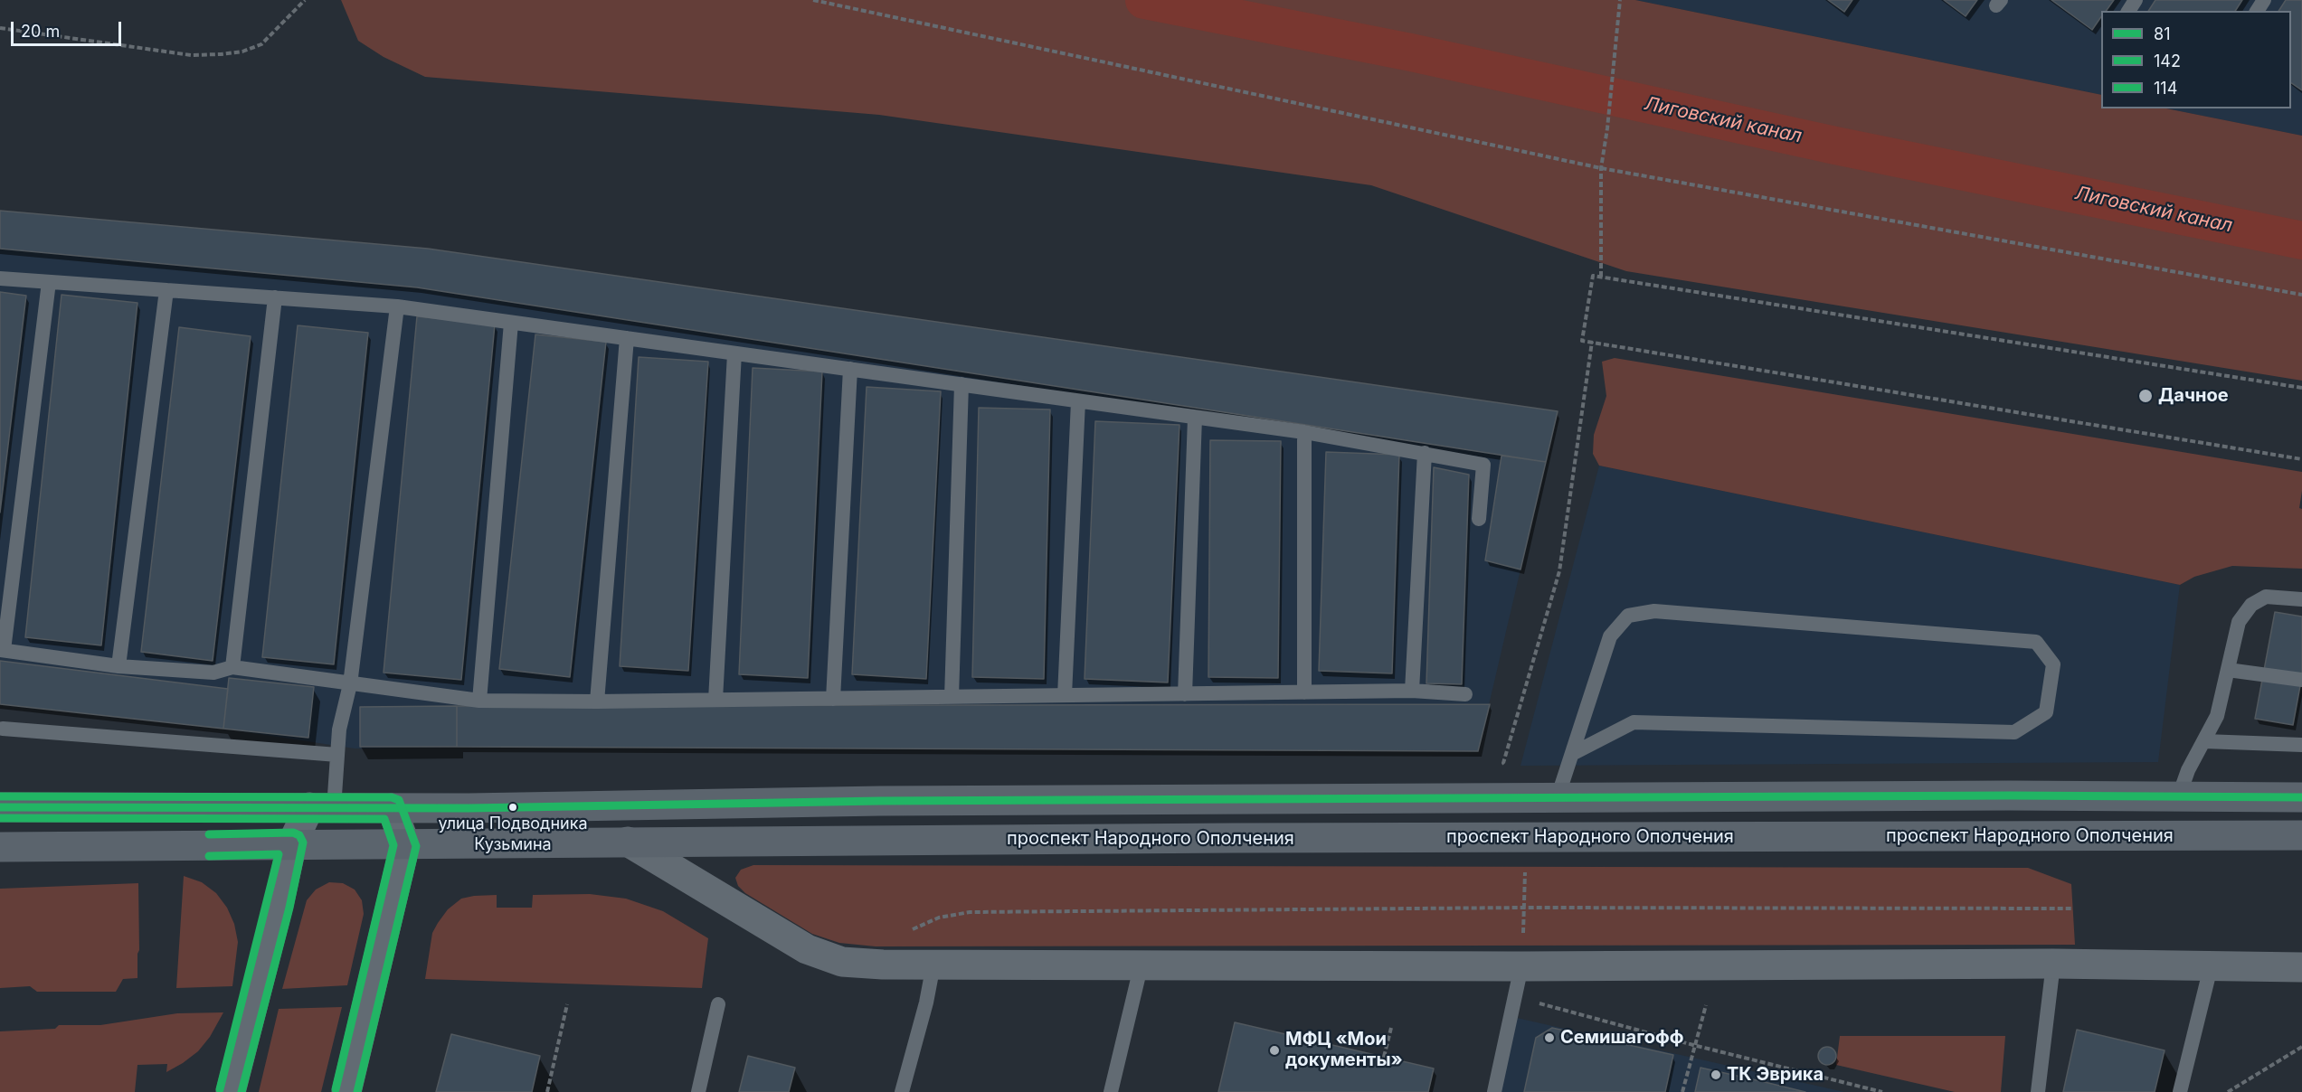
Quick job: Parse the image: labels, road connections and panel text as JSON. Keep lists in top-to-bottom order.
{
  "streets": {
    "main road": ["проспект Народного Ополчения"]
  },
  "water": ["Лиговский канал"],
  "places": [
    "Дачное",
    "улица Подводника Кузьмина",
    "Семишагофф",
    "МФЦ «Мои документы»",
    "ТК Эврика"
  ],
  "lines": ["transit line 81", "transit line 114", "transit line 142"],
  "legend": ["81", "142", "114"],
  "scale_bar": "20 m"
}
